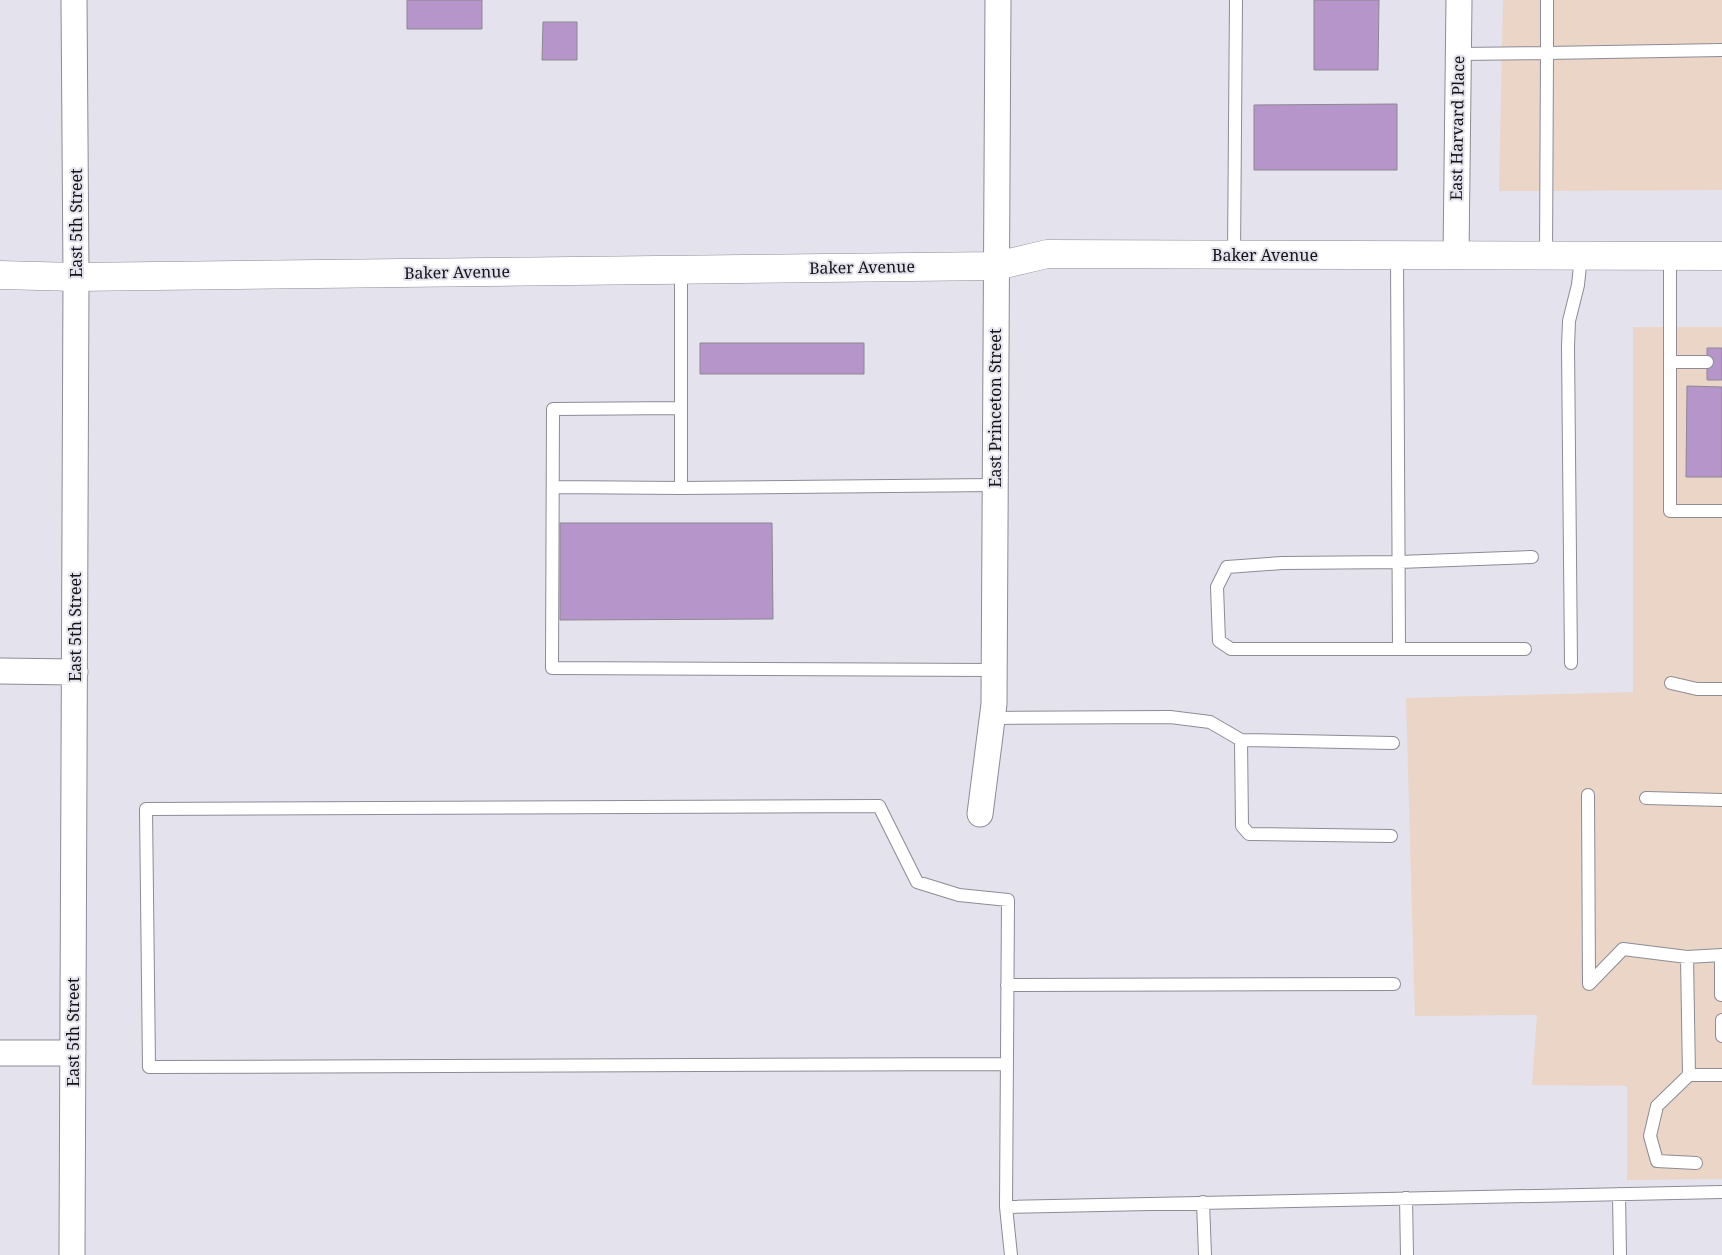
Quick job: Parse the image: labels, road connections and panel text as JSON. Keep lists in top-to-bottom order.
{
  "streets": {
    "street": [
      "East Harvard Place",
      "East 5th Street",
      "Baker Avenue",
      "East Princeton Street"
    ]
  },
  "crossings": [
    ["East Harvard Place", "Baker Avenue"],
    ["East 5th Street", "Baker Avenue"],
    ["Baker Avenue", "East Princeton Street"]
  ]
}
